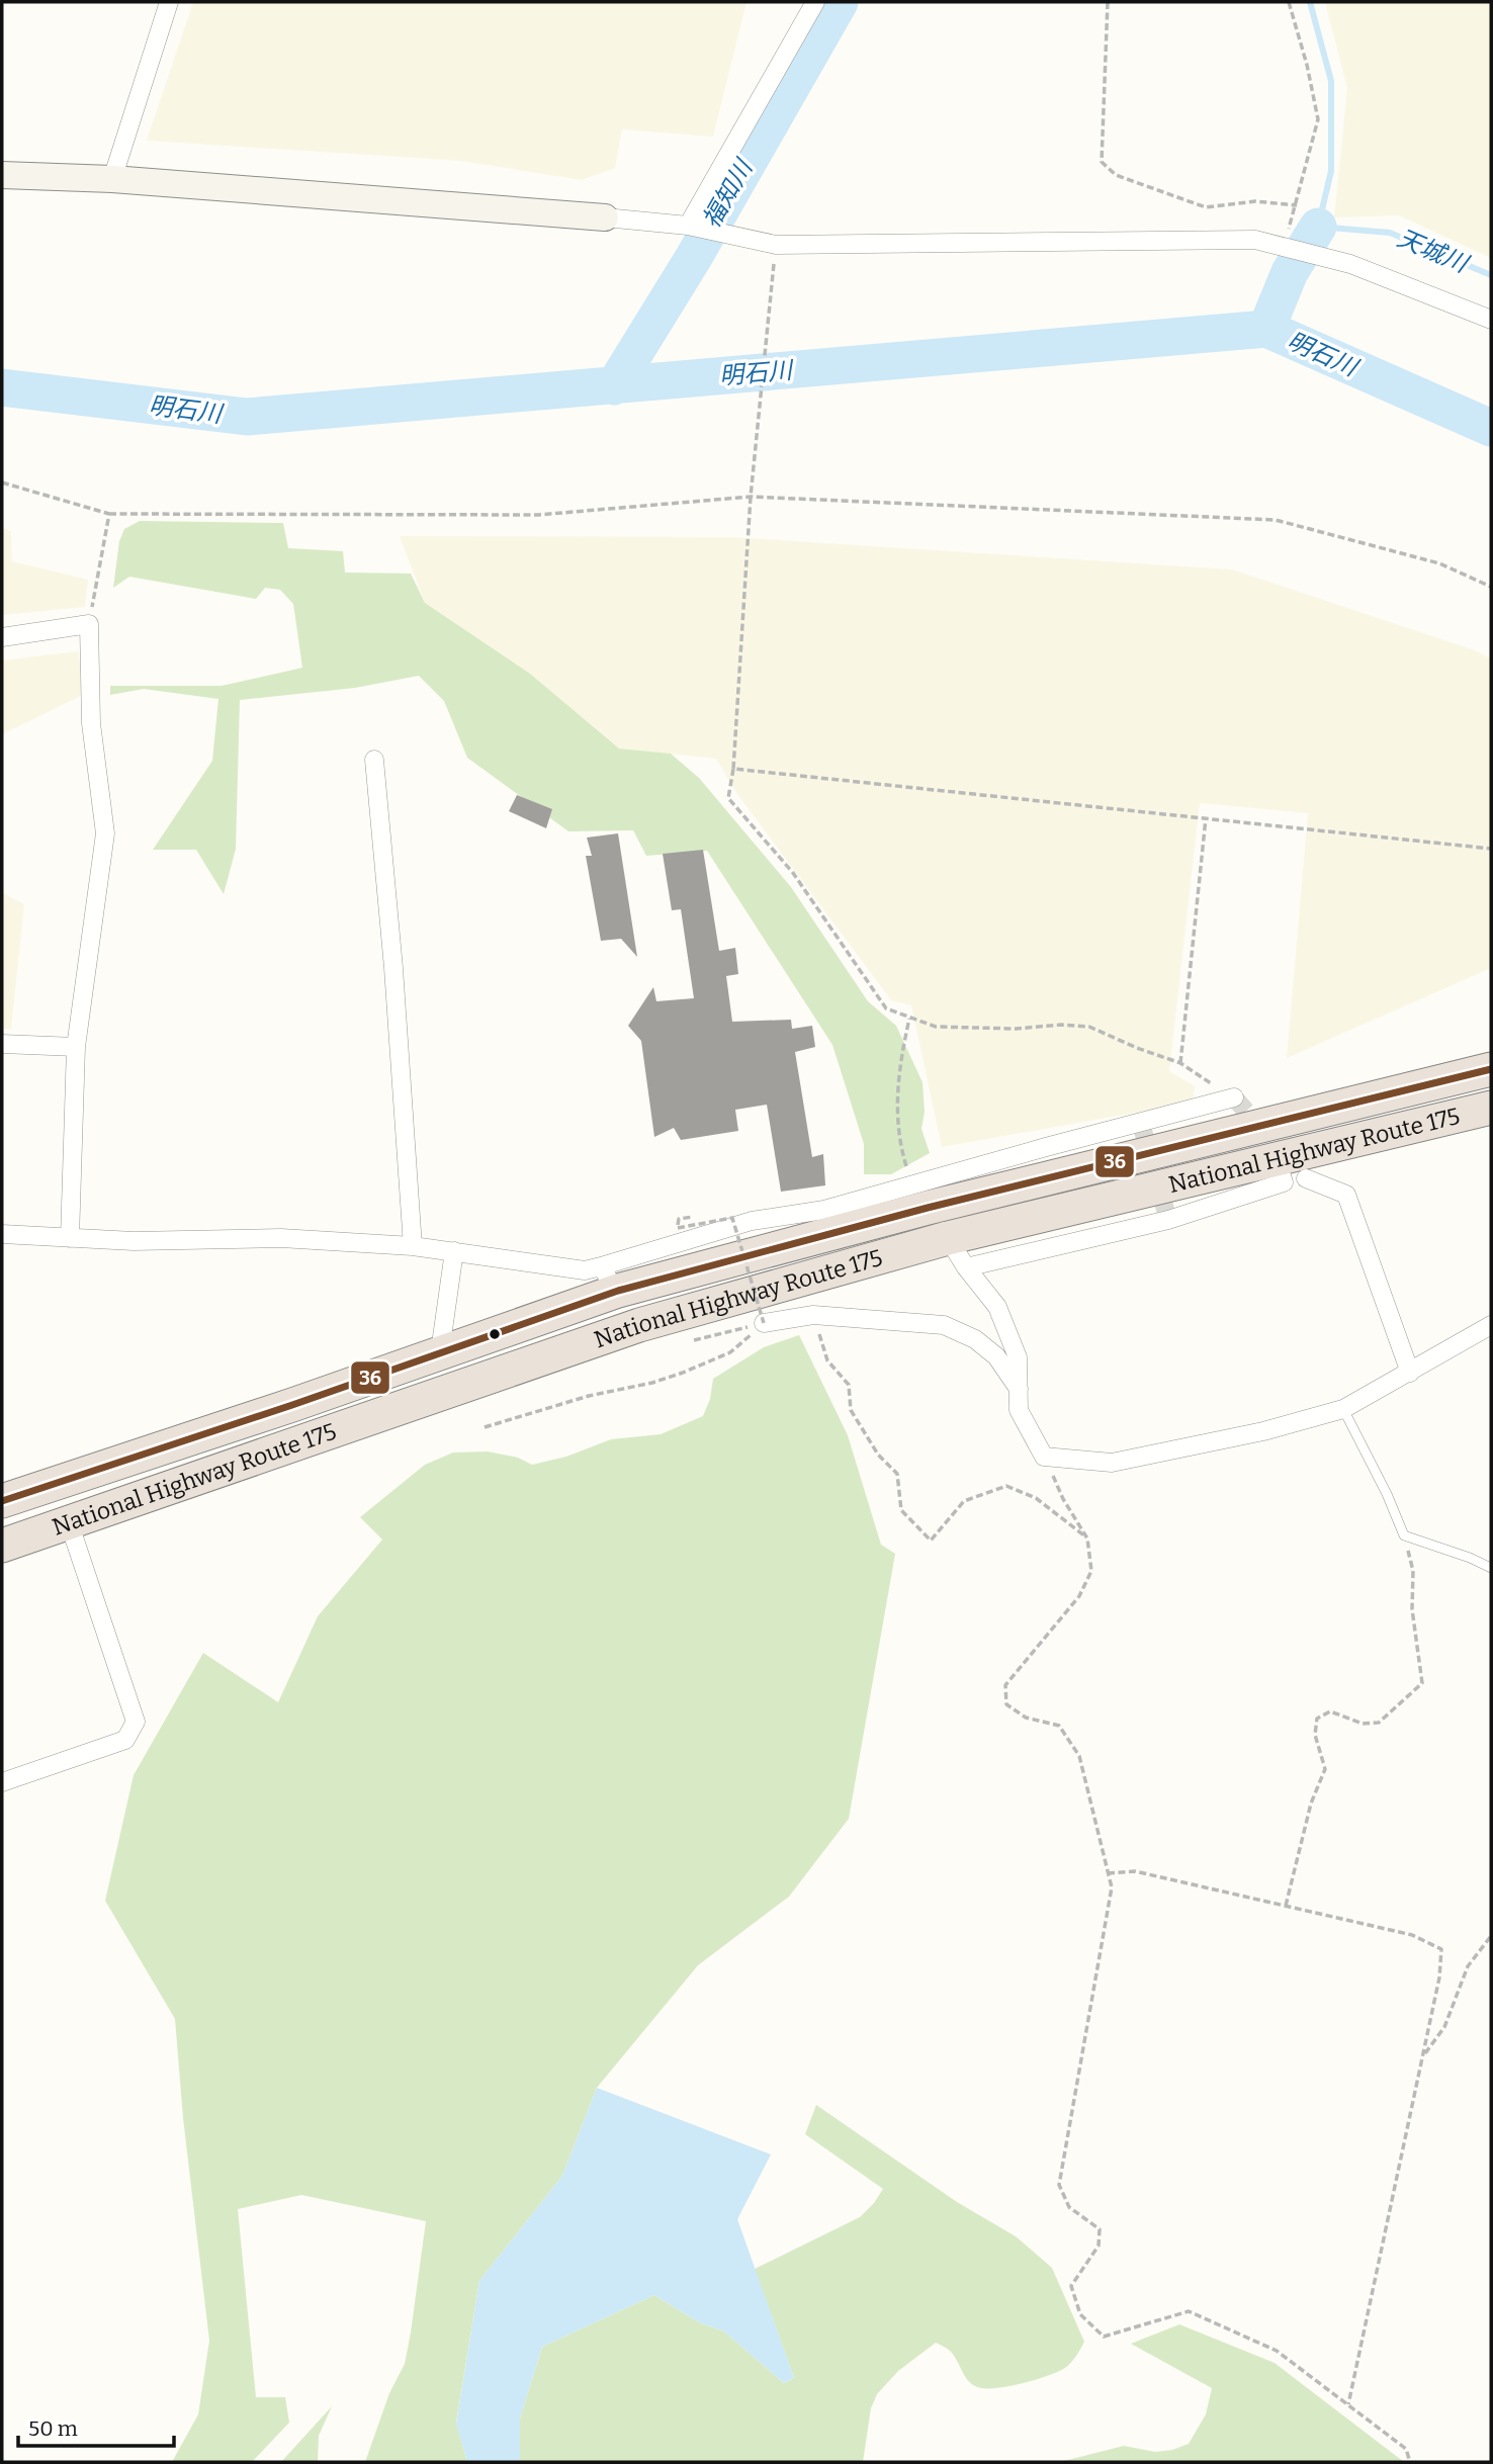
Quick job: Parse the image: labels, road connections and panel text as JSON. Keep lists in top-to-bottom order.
{
  "streets": {
    "highway": ["National Highway Route 175"]
  },
  "water": ["福知川", "天城川", "明石川"],
  "lines": ["transit line 36"],
  "scale_bar": "50 m"
}
